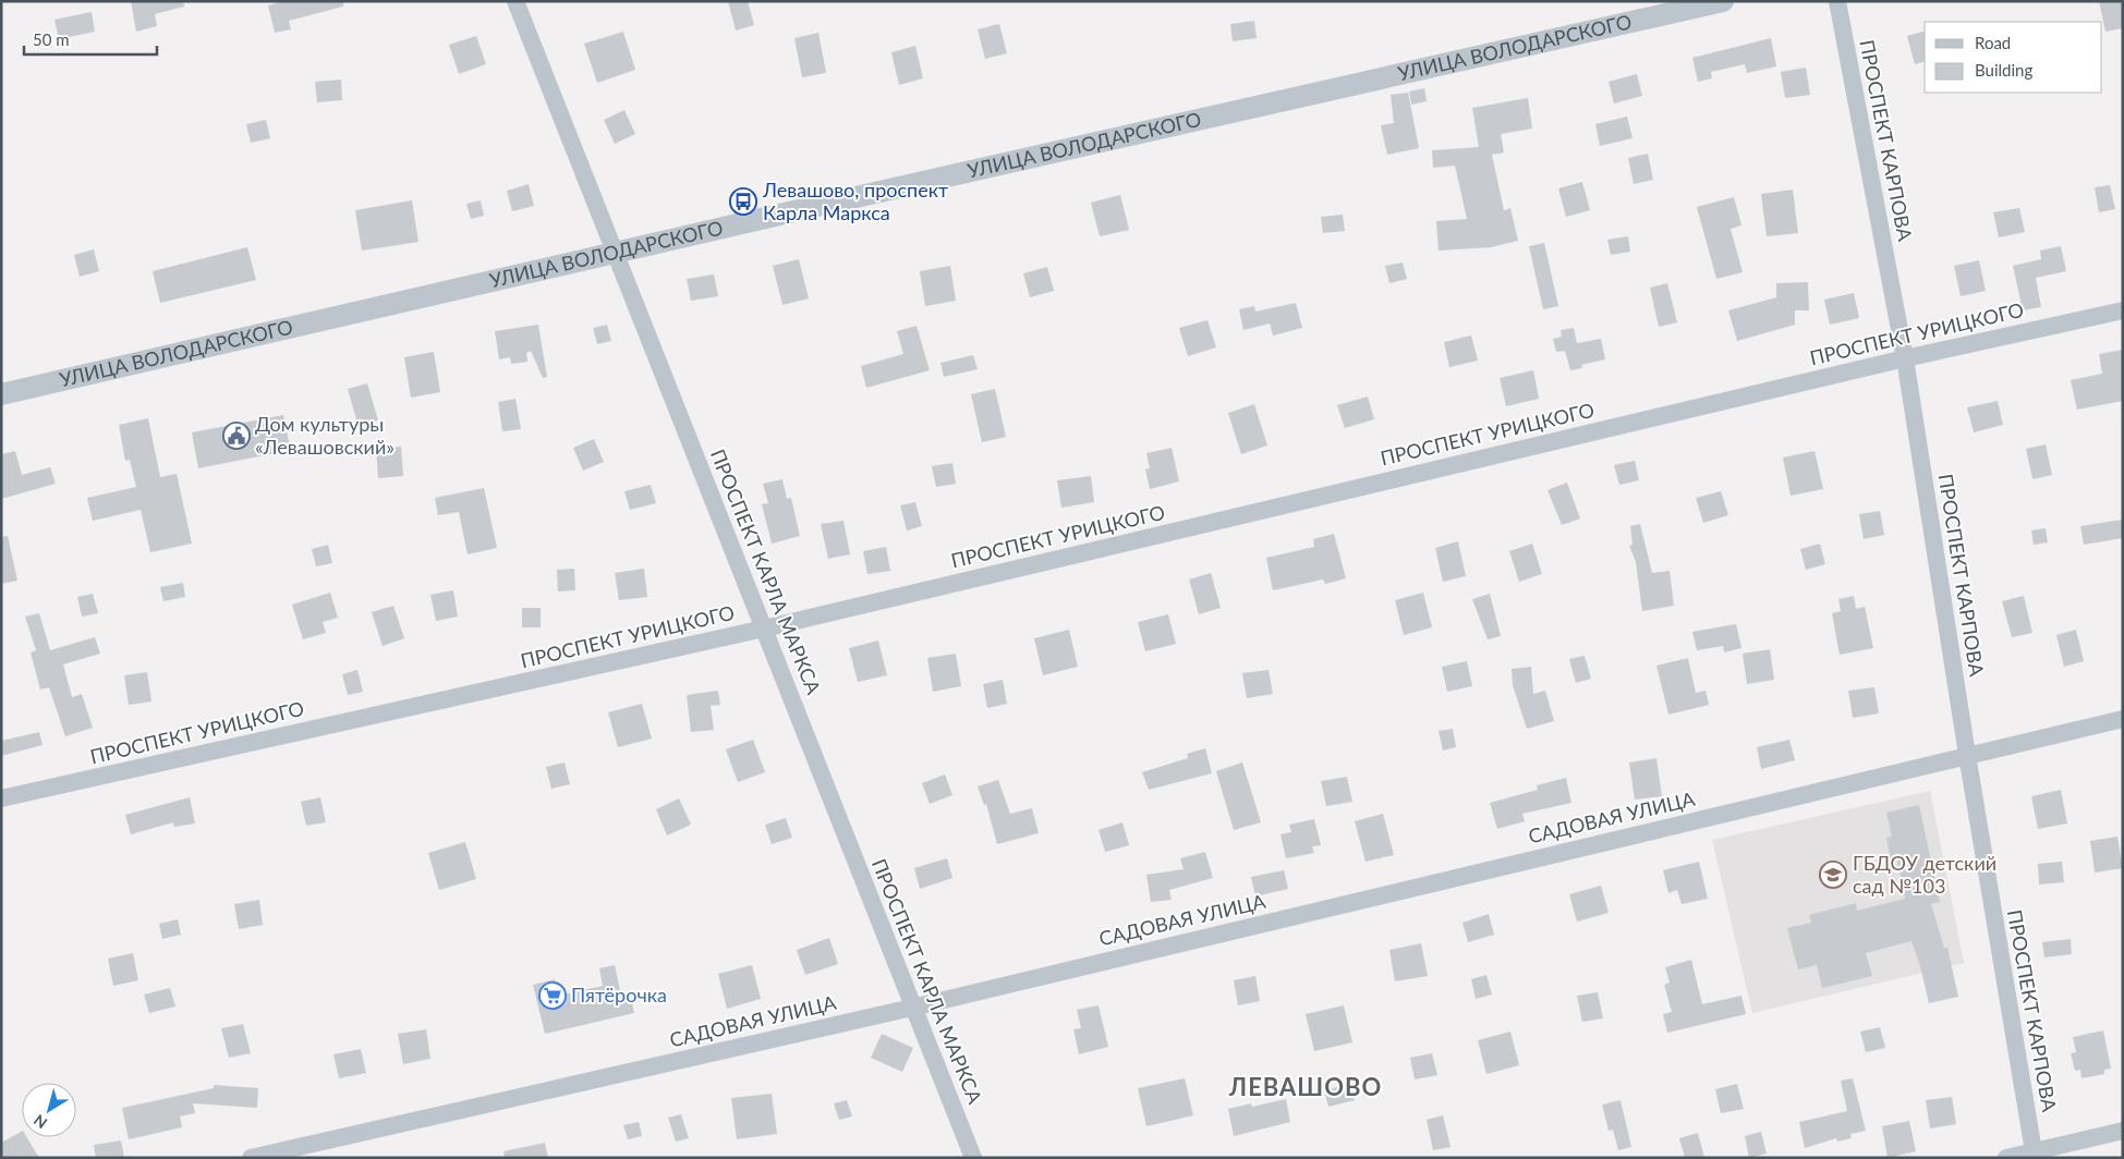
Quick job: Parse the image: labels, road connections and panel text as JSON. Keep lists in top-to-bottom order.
{
  "streets": {
    "street": [
      "УЛИЦА ВОЛОДАРСКОГО",
      "ПРОСПЕКТ КАРПОВА",
      "ПРОСПЕКТ УРИЦКОГО",
      "ПРОСПЕКТ КАРЛА МАРКСА",
      "САДОВАЯ УЛИЦА"
    ]
  },
  "crossings": [
    ["УЛИЦА ВОЛОДАРСКОГО", "ПРОСПЕКТ КАРЛА МАРКСА"],
    ["ПРОСПЕКТ КАРПОВА", "ПРОСПЕКТ УРИЦКОГО"],
    ["ПРОСПЕКТ КАРПОВА", "САДОВАЯ УЛИЦА"],
    ["ПРОСПЕКТ УРИЦКОГО", "ПРОСПЕКТ КАРЛА МАРКСА"],
    ["ПРОСПЕКТ КАРЛА МАРКСА", "САДОВАЯ УЛИЦА"]
  ],
  "districts": ["ЛЕВАШОВО"],
  "places": {
    "bus stop": ["Левашово, проспект Карла Маркса"],
    "public building": ["Дом культуры «Левашовский»"],
    "school or university": ["ГБДОУ детский сад №103"],
    "supermarket": ["Пятёрочка"]
  },
  "legend": ["Road", "Building"],
  "scale_bar": "50 m",
  "north": "bottom left"
}
